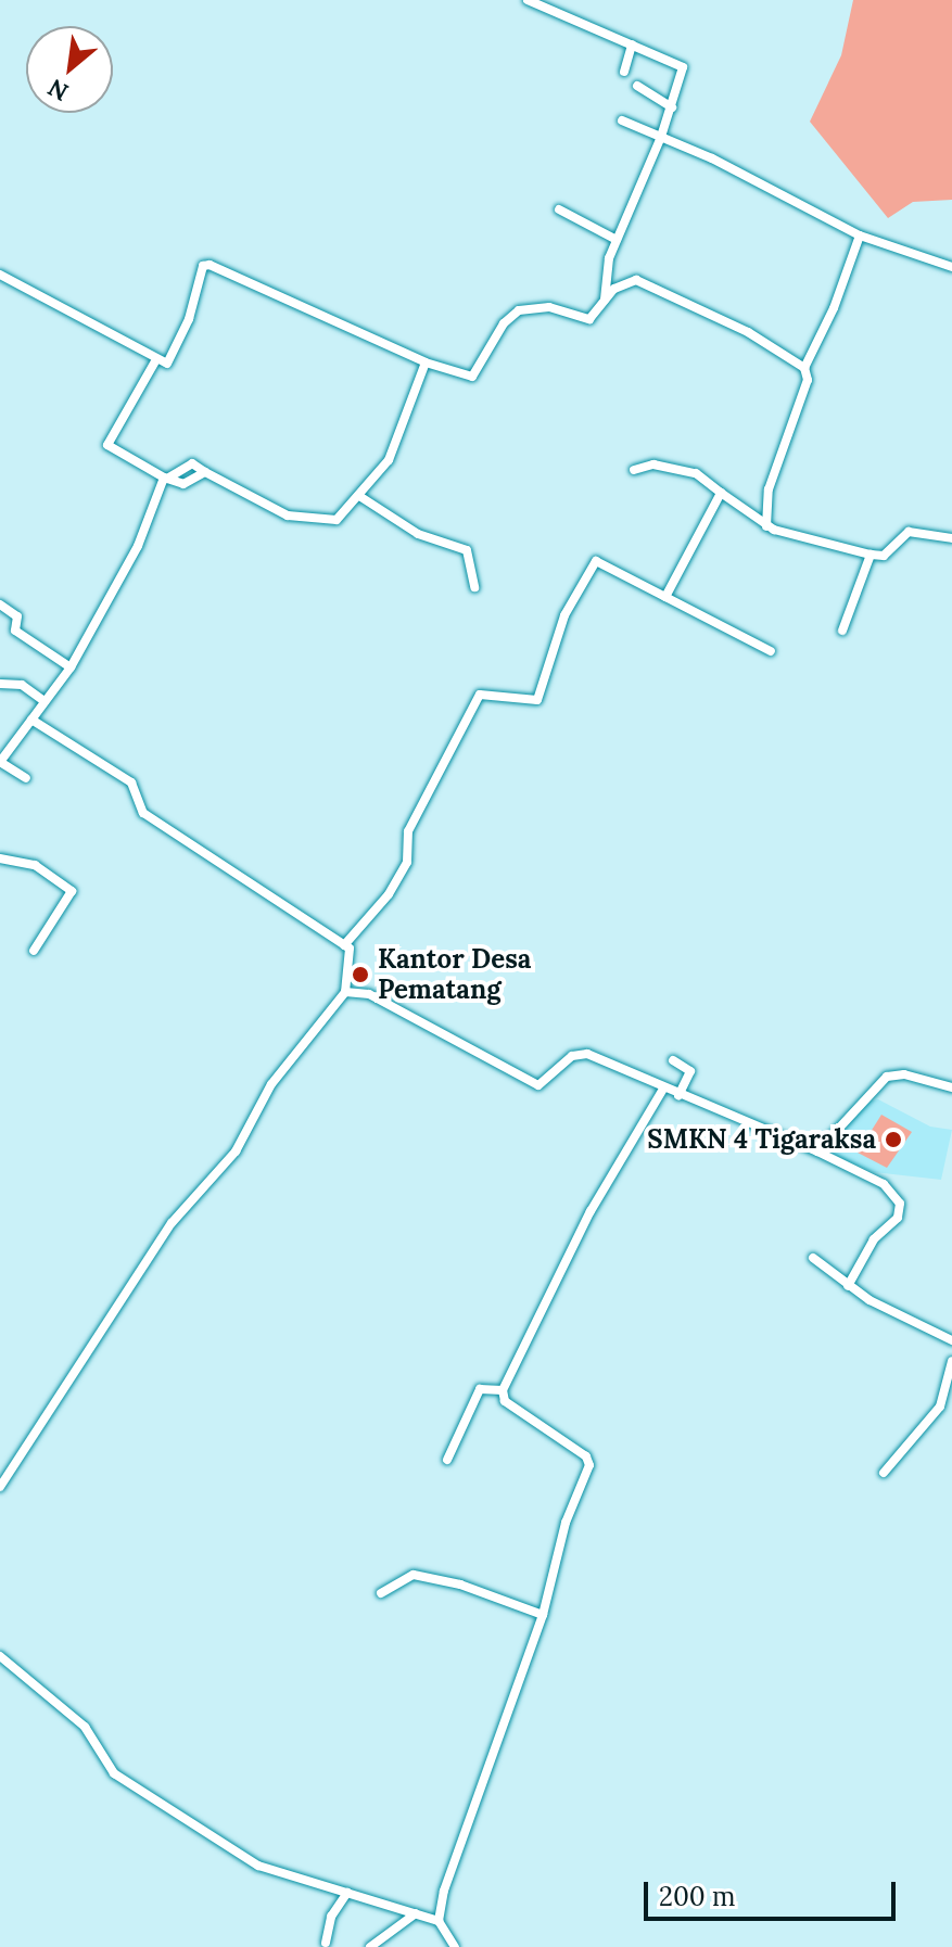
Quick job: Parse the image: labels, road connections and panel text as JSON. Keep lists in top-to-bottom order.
{
  "places": ["Kantor Desa Pematang", "SMKN 4 Tigaraksa"],
  "scale_bar": "200 m",
  "north": "bottom left"
}
